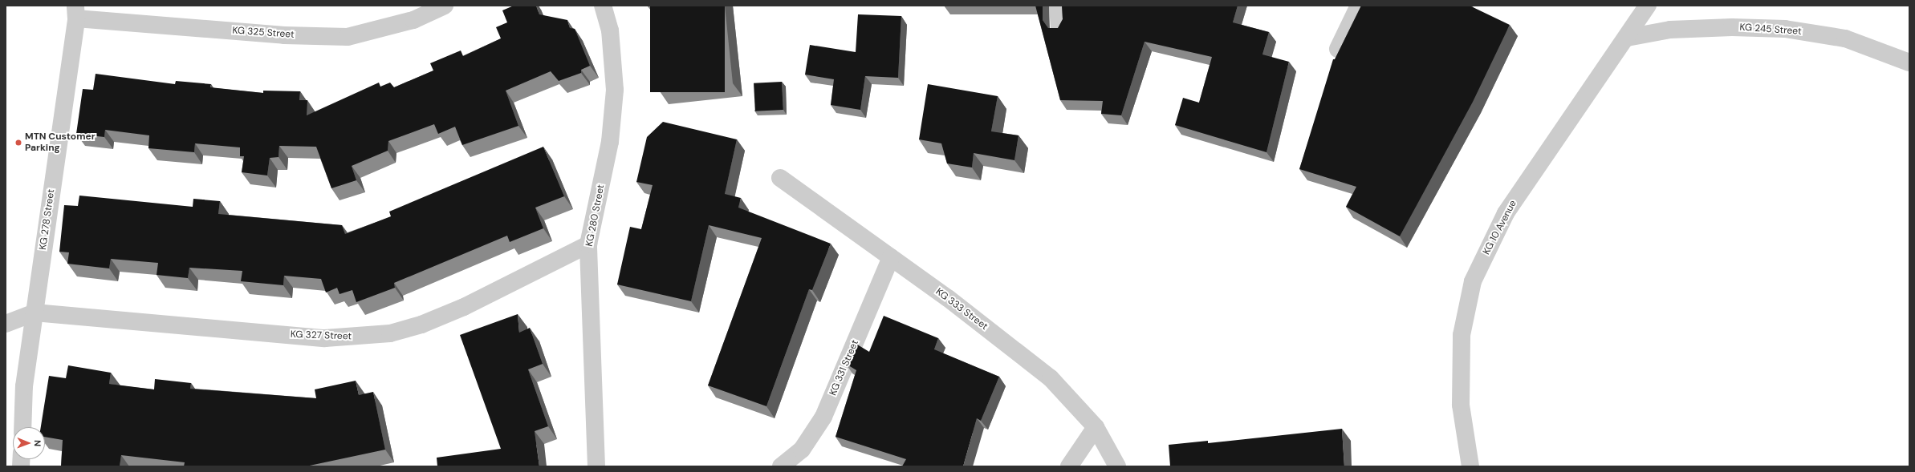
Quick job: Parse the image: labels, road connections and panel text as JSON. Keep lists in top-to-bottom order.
{
  "streets": {
    "street": [
      "KG 245 Street",
      "KG 325 Street",
      "KG 280 Street",
      "KG 278 Street",
      "KG 10 Avenue",
      "KG 333 Street",
      "KG 327 Street",
      "KG 331 Street"
    ]
  },
  "crossings": [
    ["KG 245 Street", "KG 10 Avenue"],
    ["KG 325 Street", "KG 278 Street"],
    ["KG 280 Street", "KG 327 Street"],
    ["KG 278 Street", "KG 327 Street"],
    ["KG 333 Street", "KG 331 Street"]
  ],
  "places": ["MTN Customer Parking"],
  "north": "right"
}
